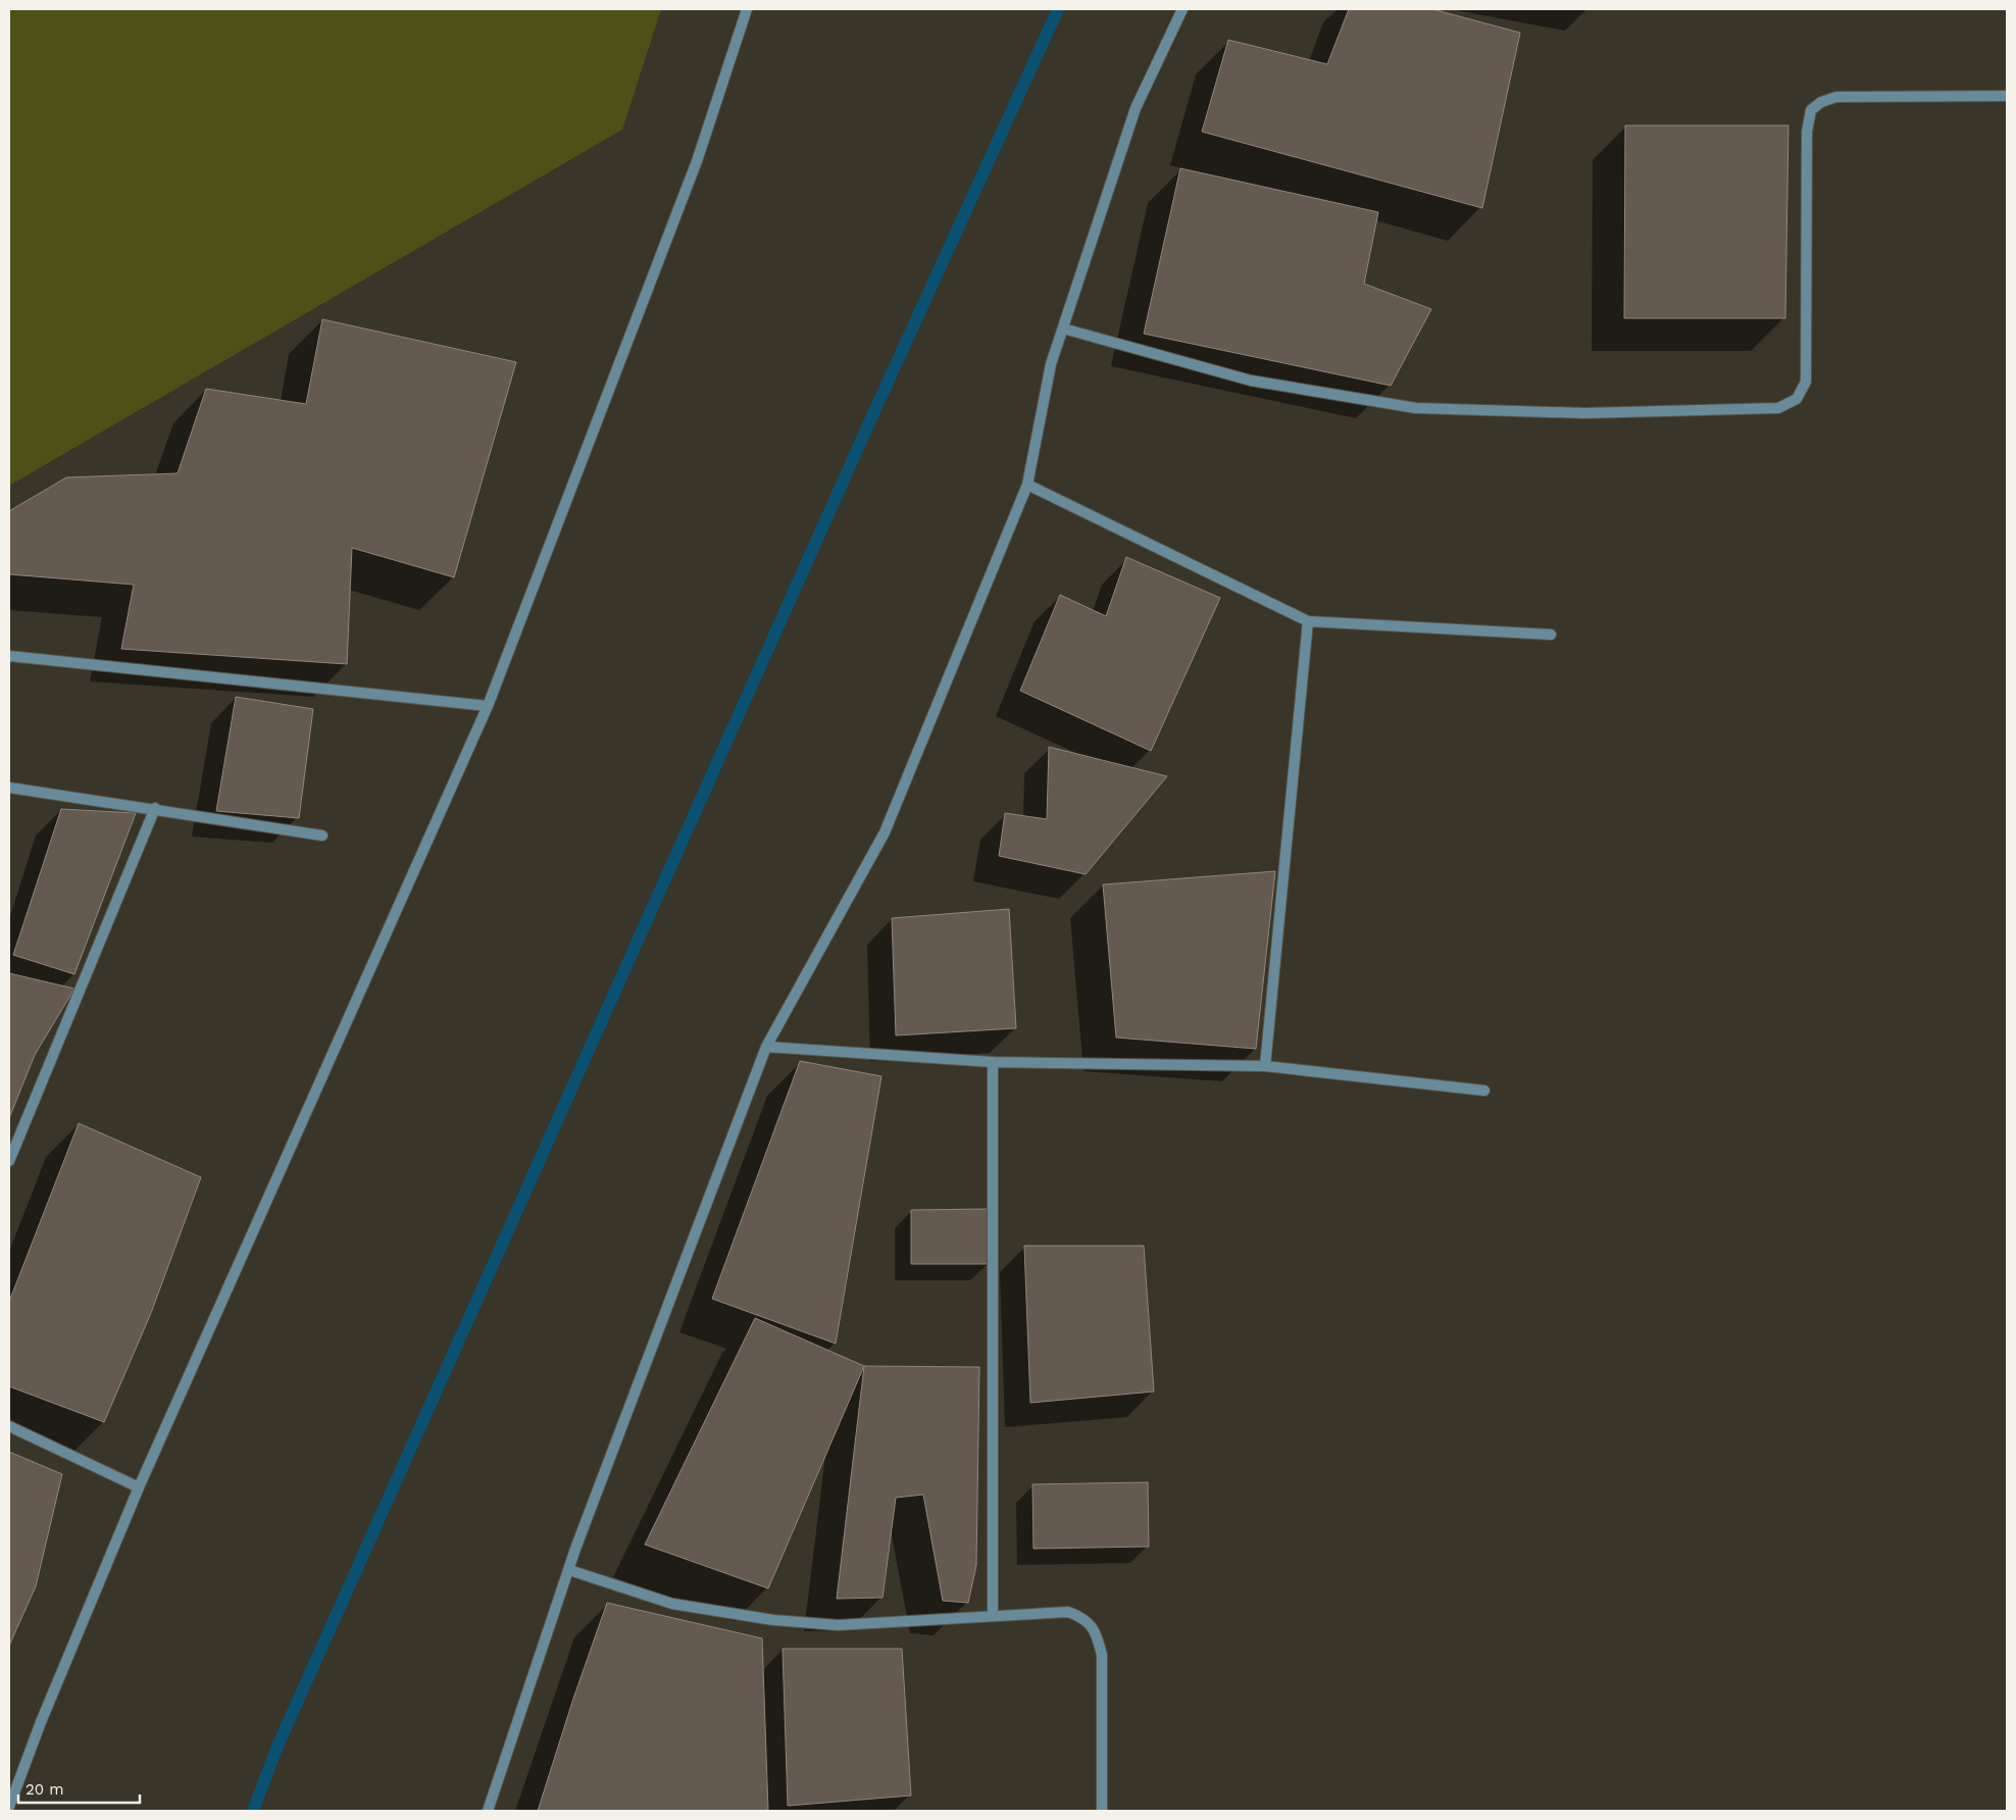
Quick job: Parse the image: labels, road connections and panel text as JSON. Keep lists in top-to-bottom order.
{
  "scale_bar": "20 m"
}
